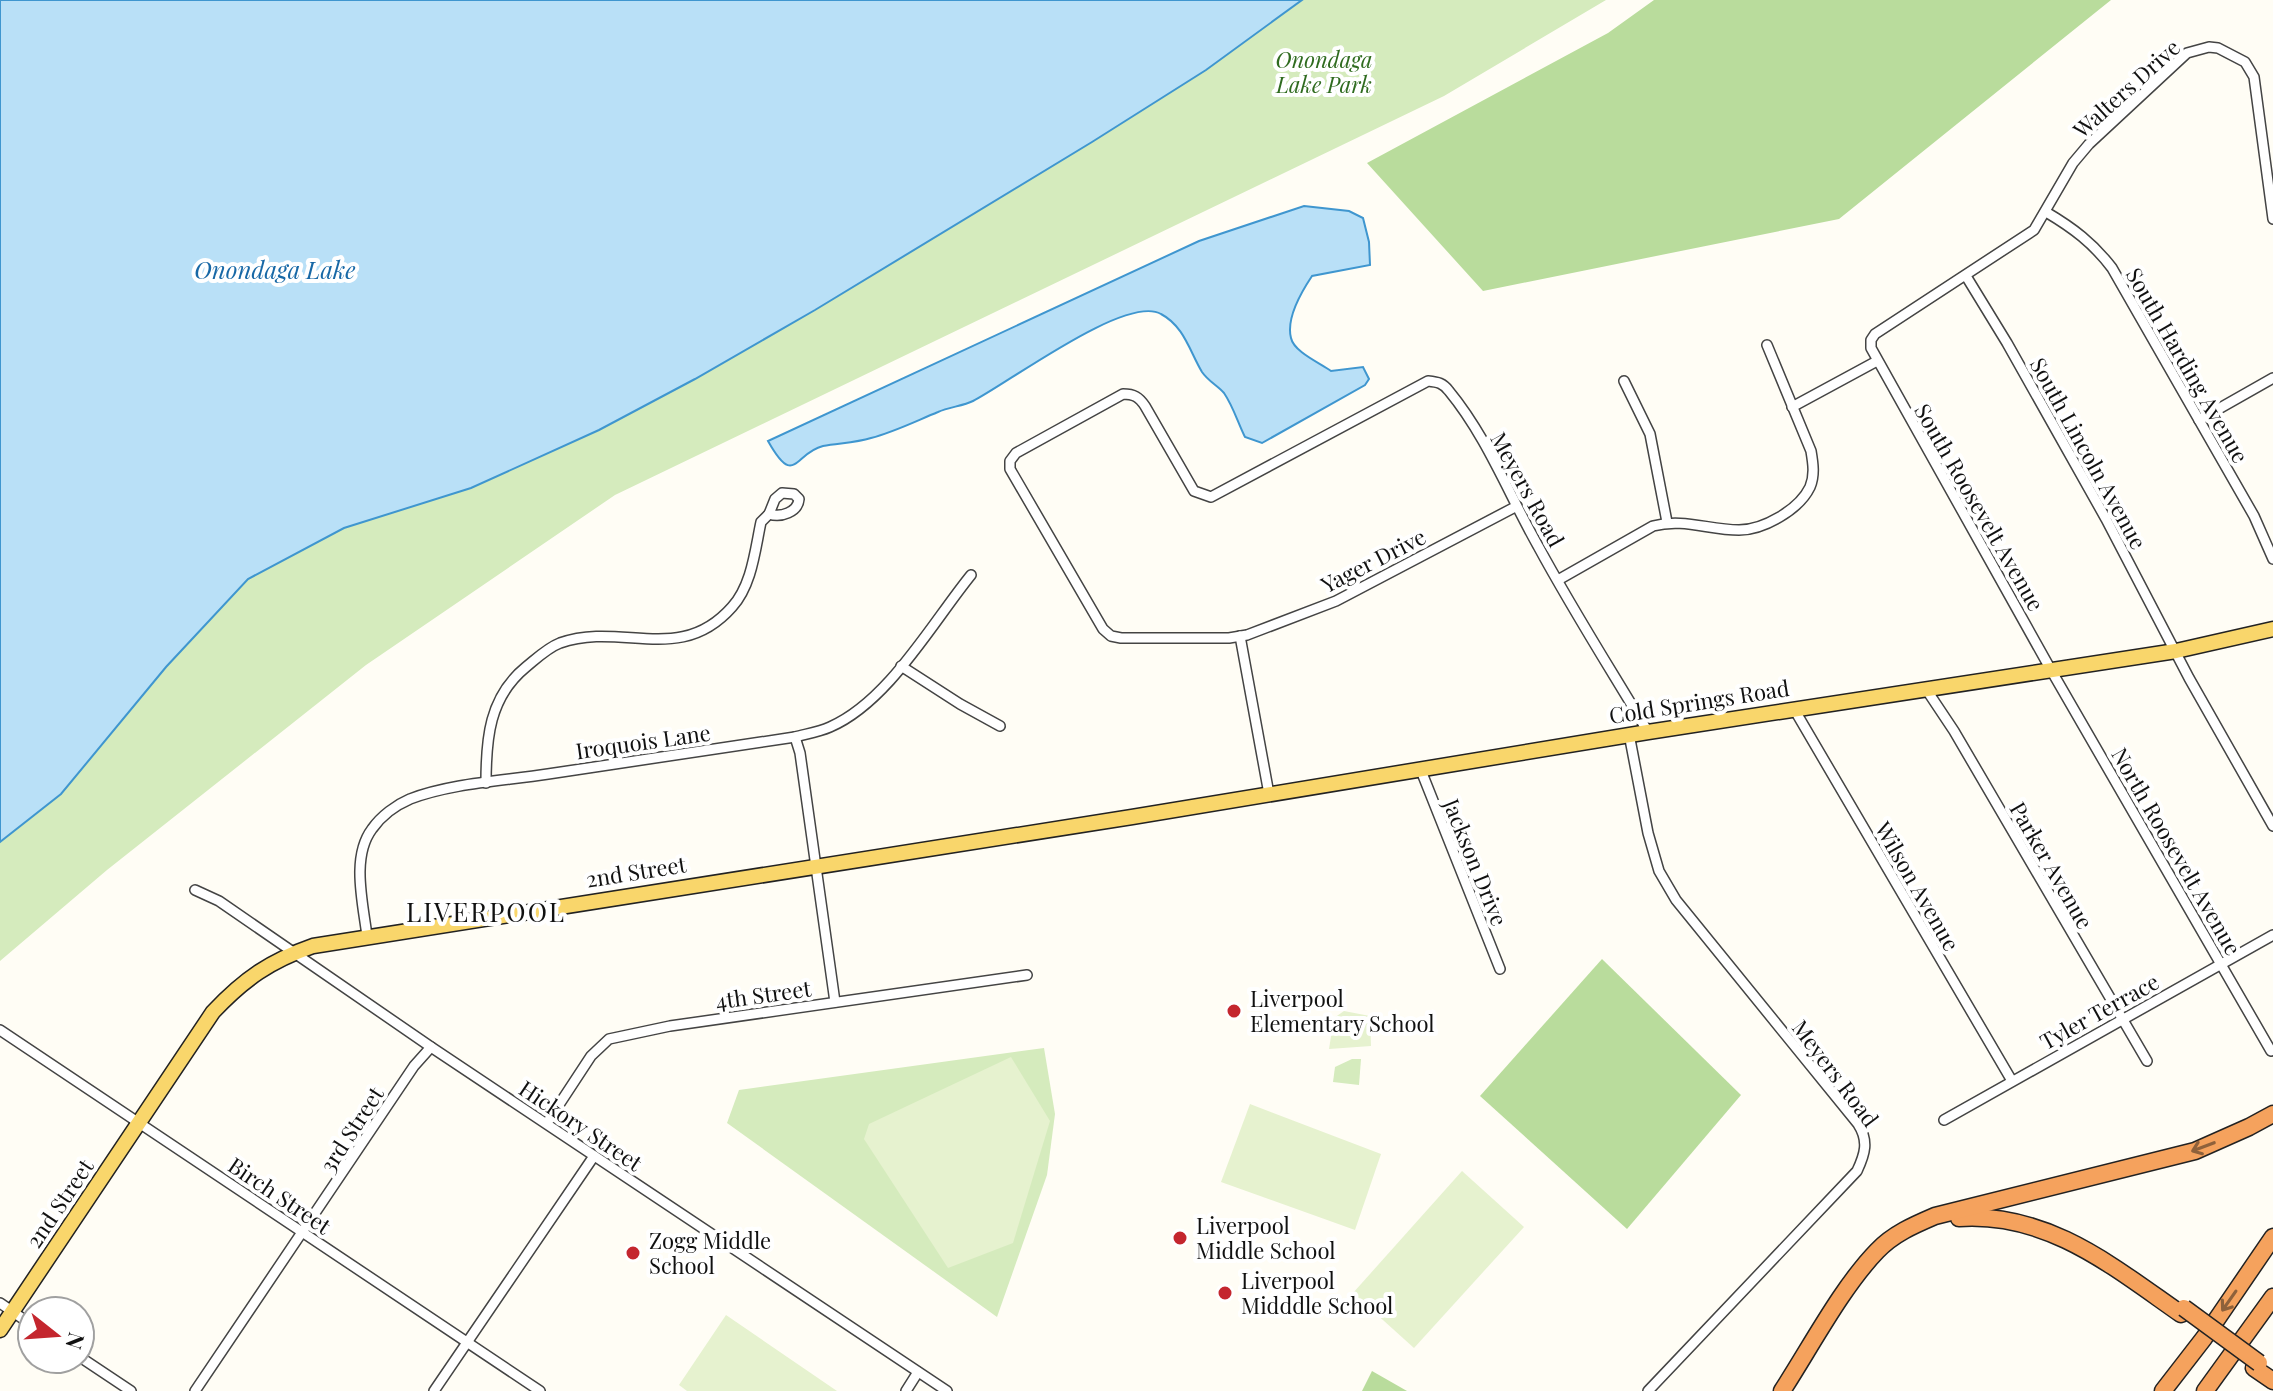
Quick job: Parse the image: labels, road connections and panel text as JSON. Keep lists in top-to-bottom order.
{
  "streets": {
    "main road": ["Cold Springs Road", "2nd Street"],
    "street": [
      "Walters Drive",
      "South Harding Avenue",
      "South Lincoln Avenue",
      "Meyers Road",
      "South Roosevelt Avenue",
      "Yager Drive",
      "Iroquois Lane",
      "North Roosevelt Avenue",
      "Jackson Drive",
      "Parker Avenue",
      "Wilson Avenue",
      "4th Street",
      "Tyler Terrace",
      "Hickory Street",
      "3rd Street",
      "Birch Street"
    ]
  },
  "crossings": [
    ["Walters Drive", "South Harding Avenue"],
    ["Walters Drive", "South Lincoln Avenue"],
    ["Walters Drive", "South Roosevelt Avenue"],
    ["South Lincoln Avenue", "Cold Springs Road"],
    ["Meyers Road", "Yager Drive"],
    ["Meyers Road", "Cold Springs Road"],
    ["South Roosevelt Avenue", "Cold Springs Road"],
    ["South Roosevelt Avenue", "North Roosevelt Avenue"],
    ["Cold Springs Road", "North Roosevelt Avenue"],
    ["Cold Springs Road", "Jackson Drive"],
    ["Cold Springs Road", "Parker Avenue"],
    ["Cold Springs Road", "2nd Street"],
    ["Cold Springs Road", "Wilson Avenue"],
    ["Iroquois Lane", "2nd Street"],
    ["North Roosevelt Avenue", "Tyler Terrace"],
    ["Parker Avenue", "Tyler Terrace"],
    ["2nd Street", "Hickory Street"],
    ["2nd Street", "Birch Street"],
    ["Wilson Avenue", "Tyler Terrace"],
    ["4th Street", "Hickory Street"],
    ["Hickory Street", "3rd Street"],
    ["3rd Street", "Birch Street"]
  ],
  "districts": ["LIVERPOOL"],
  "water": ["Onondaga Lake"],
  "parks": ["Onondaga Lake Park"],
  "places": [
    "Liverpool Elementary School",
    "Liverpool Middle School",
    "Zogg Middle School",
    "Liverpool Midddle School"
  ],
  "north": "right"
}
